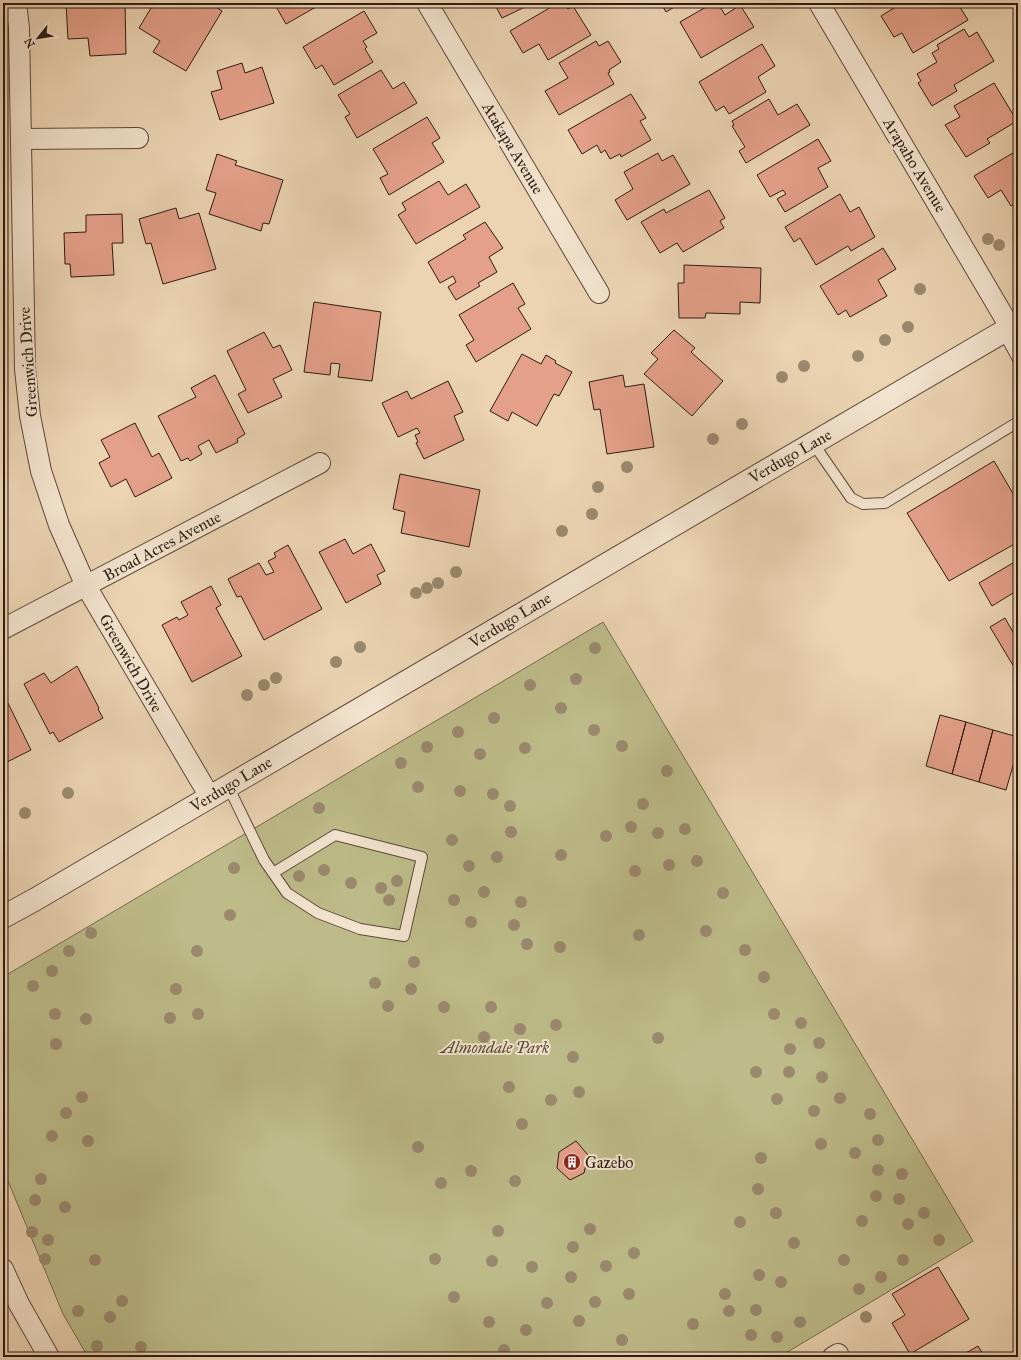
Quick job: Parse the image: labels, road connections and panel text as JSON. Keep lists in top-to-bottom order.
{
  "streets": {
    "street": [
      "Atakapa Avenue",
      "Arapaho Avenue",
      "Greenwich Drive",
      "Verdugo Lane",
      "Broad Acres Avenue"
    ]
  },
  "crossings": [
    ["Arapaho Avenue", "Verdugo Lane"],
    ["Greenwich Drive", "Verdugo Lane"],
    ["Greenwich Drive", "Broad Acres Avenue"]
  ],
  "parks": ["Almondale Park"],
  "places": {
    "building": ["Gazebo"]
  },
  "north": "bottom left"
}
